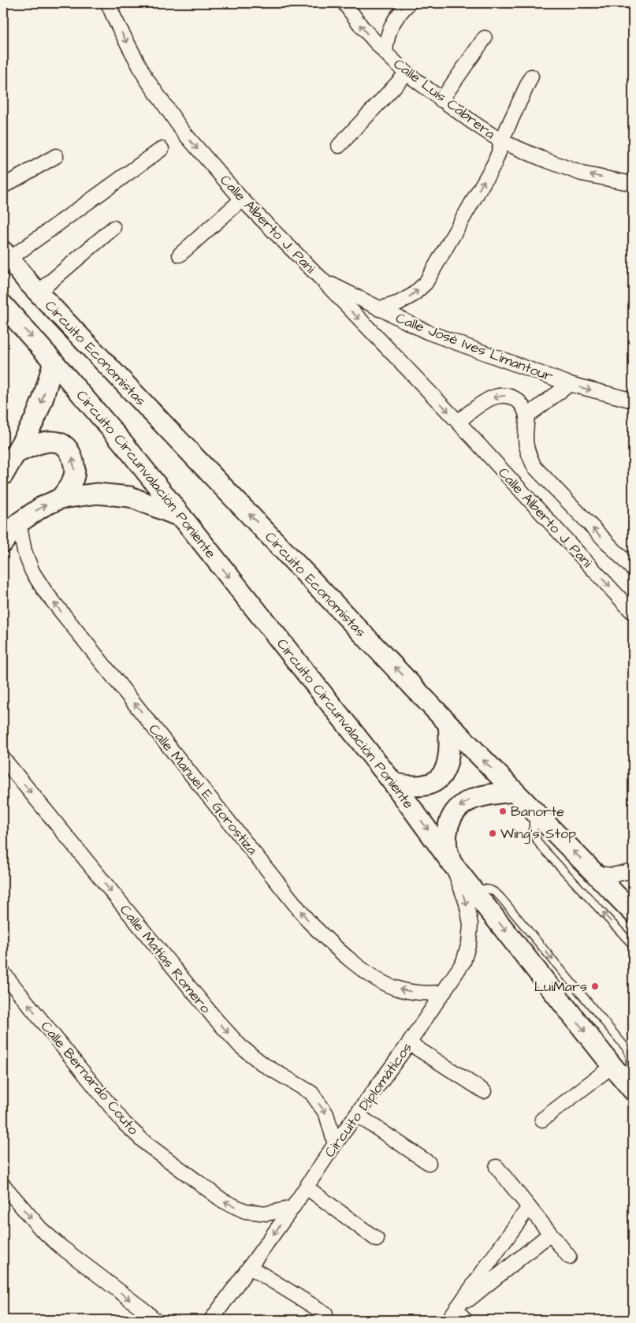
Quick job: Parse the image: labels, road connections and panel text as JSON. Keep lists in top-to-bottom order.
{
  "streets": {
    "main road": ["Circuito Economistas", "Circuito Circunvalación Poniente"],
    "street": [
      "Calle Luis Cabrera",
      "Calle Alberto J. Pani",
      "Calle José Ives Limantour",
      "Calle Manuel E. Gorostiza",
      "Calle Matías Romero",
      "Calle Bernardo Couto",
      "Circuito Diplomáticos"
    ]
  },
  "crossings": [
    ["Calle Alberto J. Pani", "Calle José Ives Limantour"],
    ["Circuito Circunvalación Poniente", "Circuito Diplomáticos"],
    ["Calle Manuel E. Gorostiza", "Circuito Diplomáticos"],
    ["Calle Matías Romero", "Circuito Diplomáticos"],
    ["Calle Bernardo Couto", "Circuito Diplomáticos"]
  ],
  "one_way": [
    "Calle Luis Cabrera",
    "Circuito Economistas",
    "Circuito Circunvalación Poniente",
    "Calle Manuel E. Gorostiza",
    "Calle Matías Romero",
    "Calle Bernardo Couto",
    "Circuito Diplomáticos"
  ],
  "places": ["Banorte", "Wing's Stop", "LuiMars"]
}
